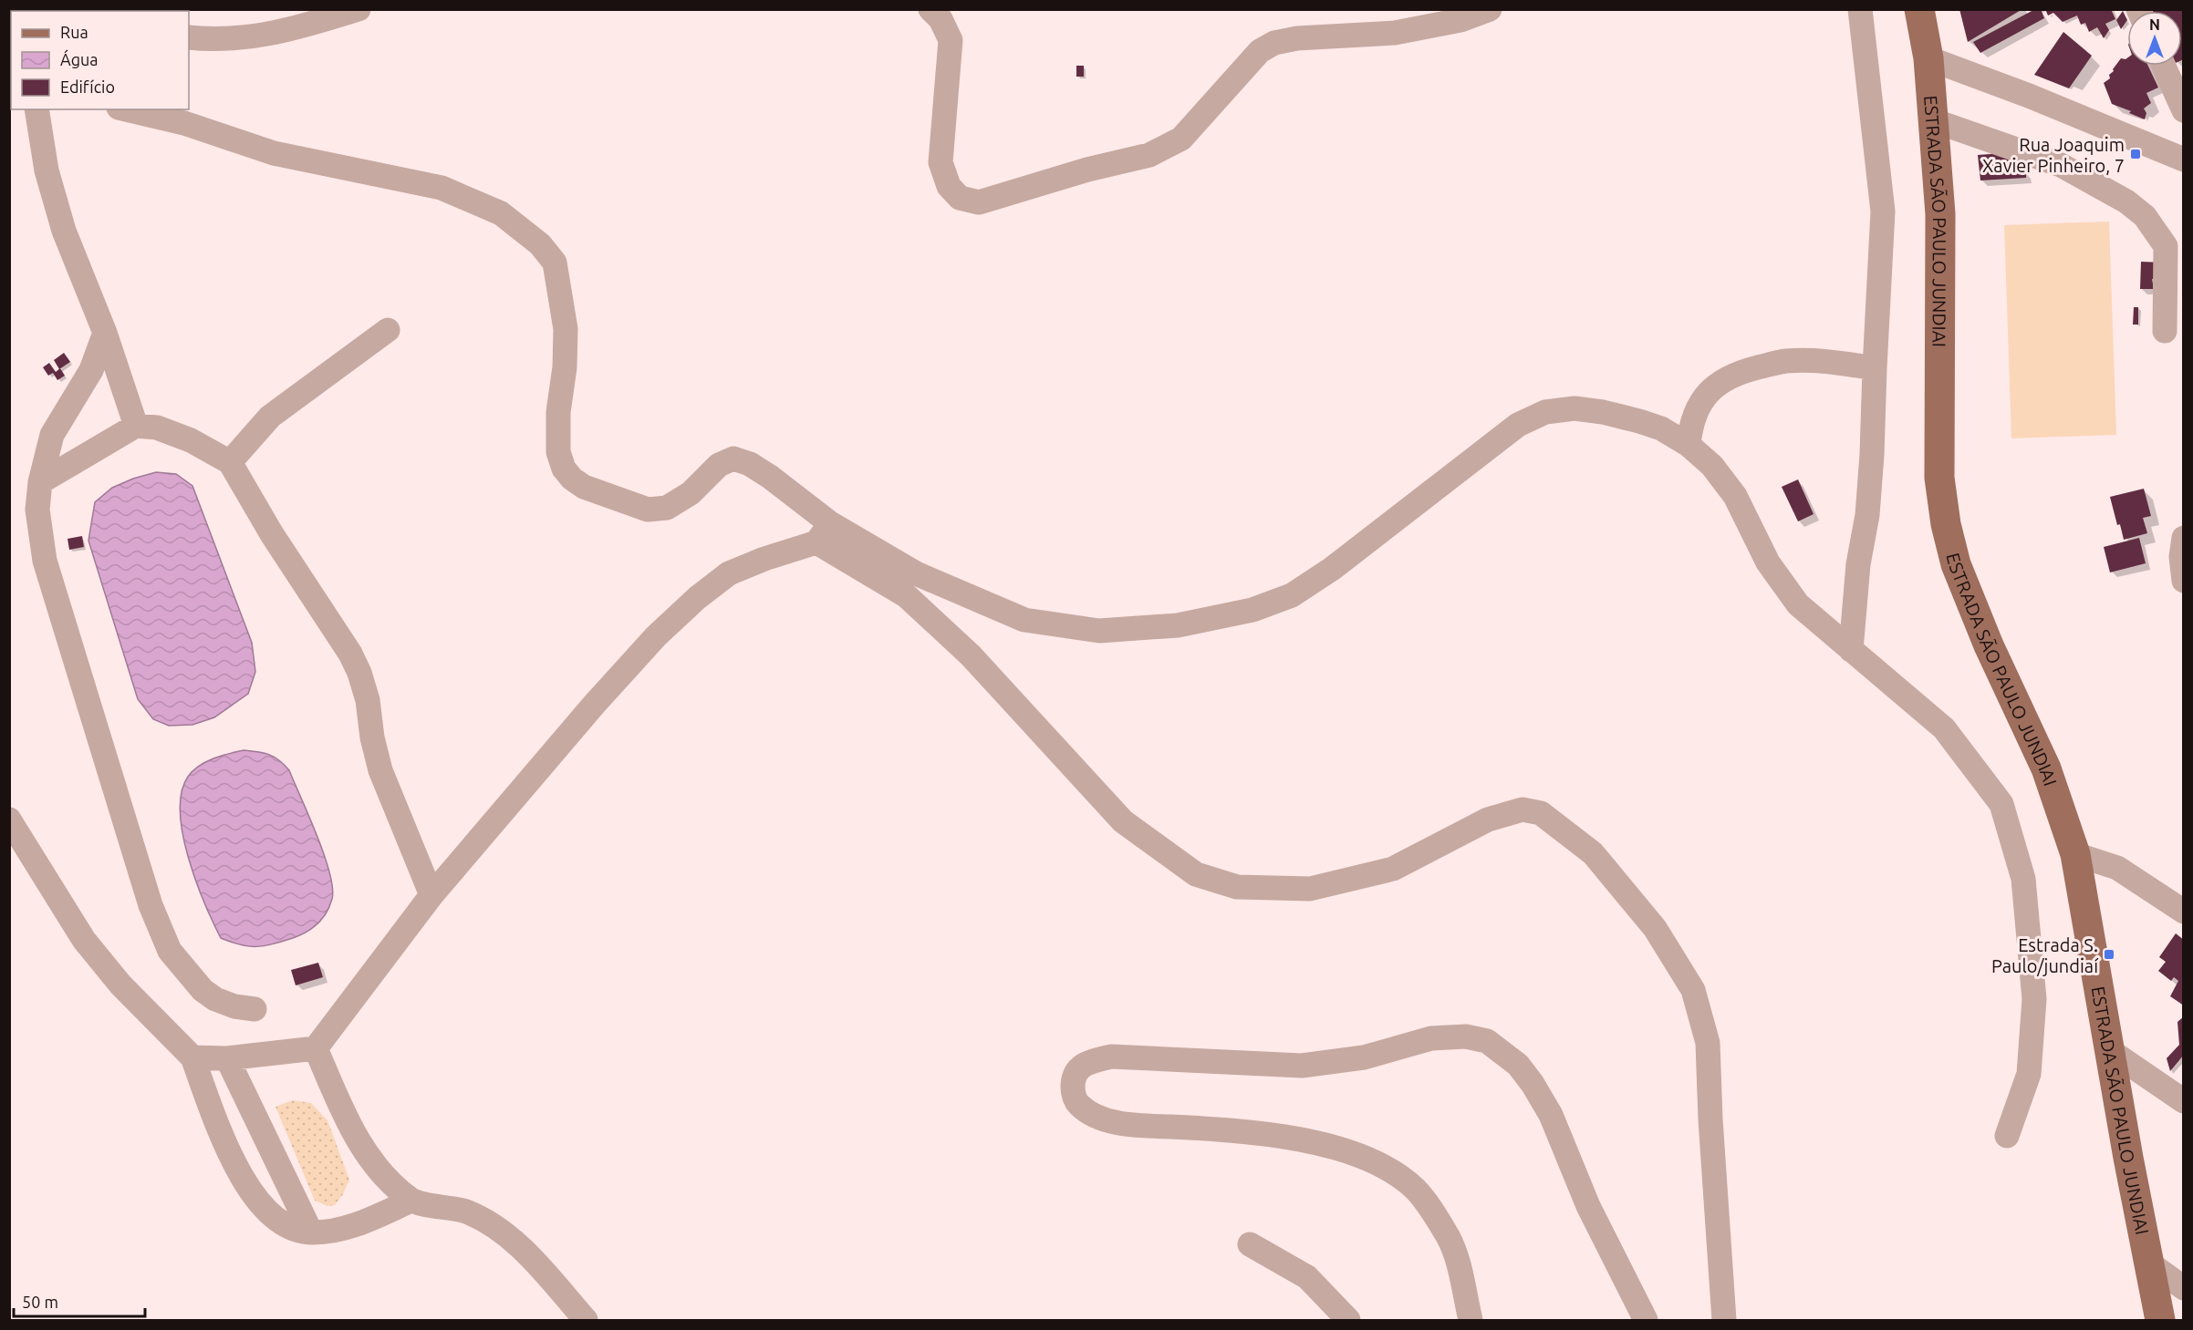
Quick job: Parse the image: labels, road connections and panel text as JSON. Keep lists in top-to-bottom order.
{
  "streets": {
    "main road": ["ESTRADA SÃO PAULO JUNDIAI"]
  },
  "places": {
    "transit": ["Rua Joaquim Xavier Pinheiro, 7", "Estrada S. Paulo/jundiaí"]
  },
  "legend": ["Rua", "Água", "Edifício"],
  "scale_bar": "50 m",
  "north": "top"
}
